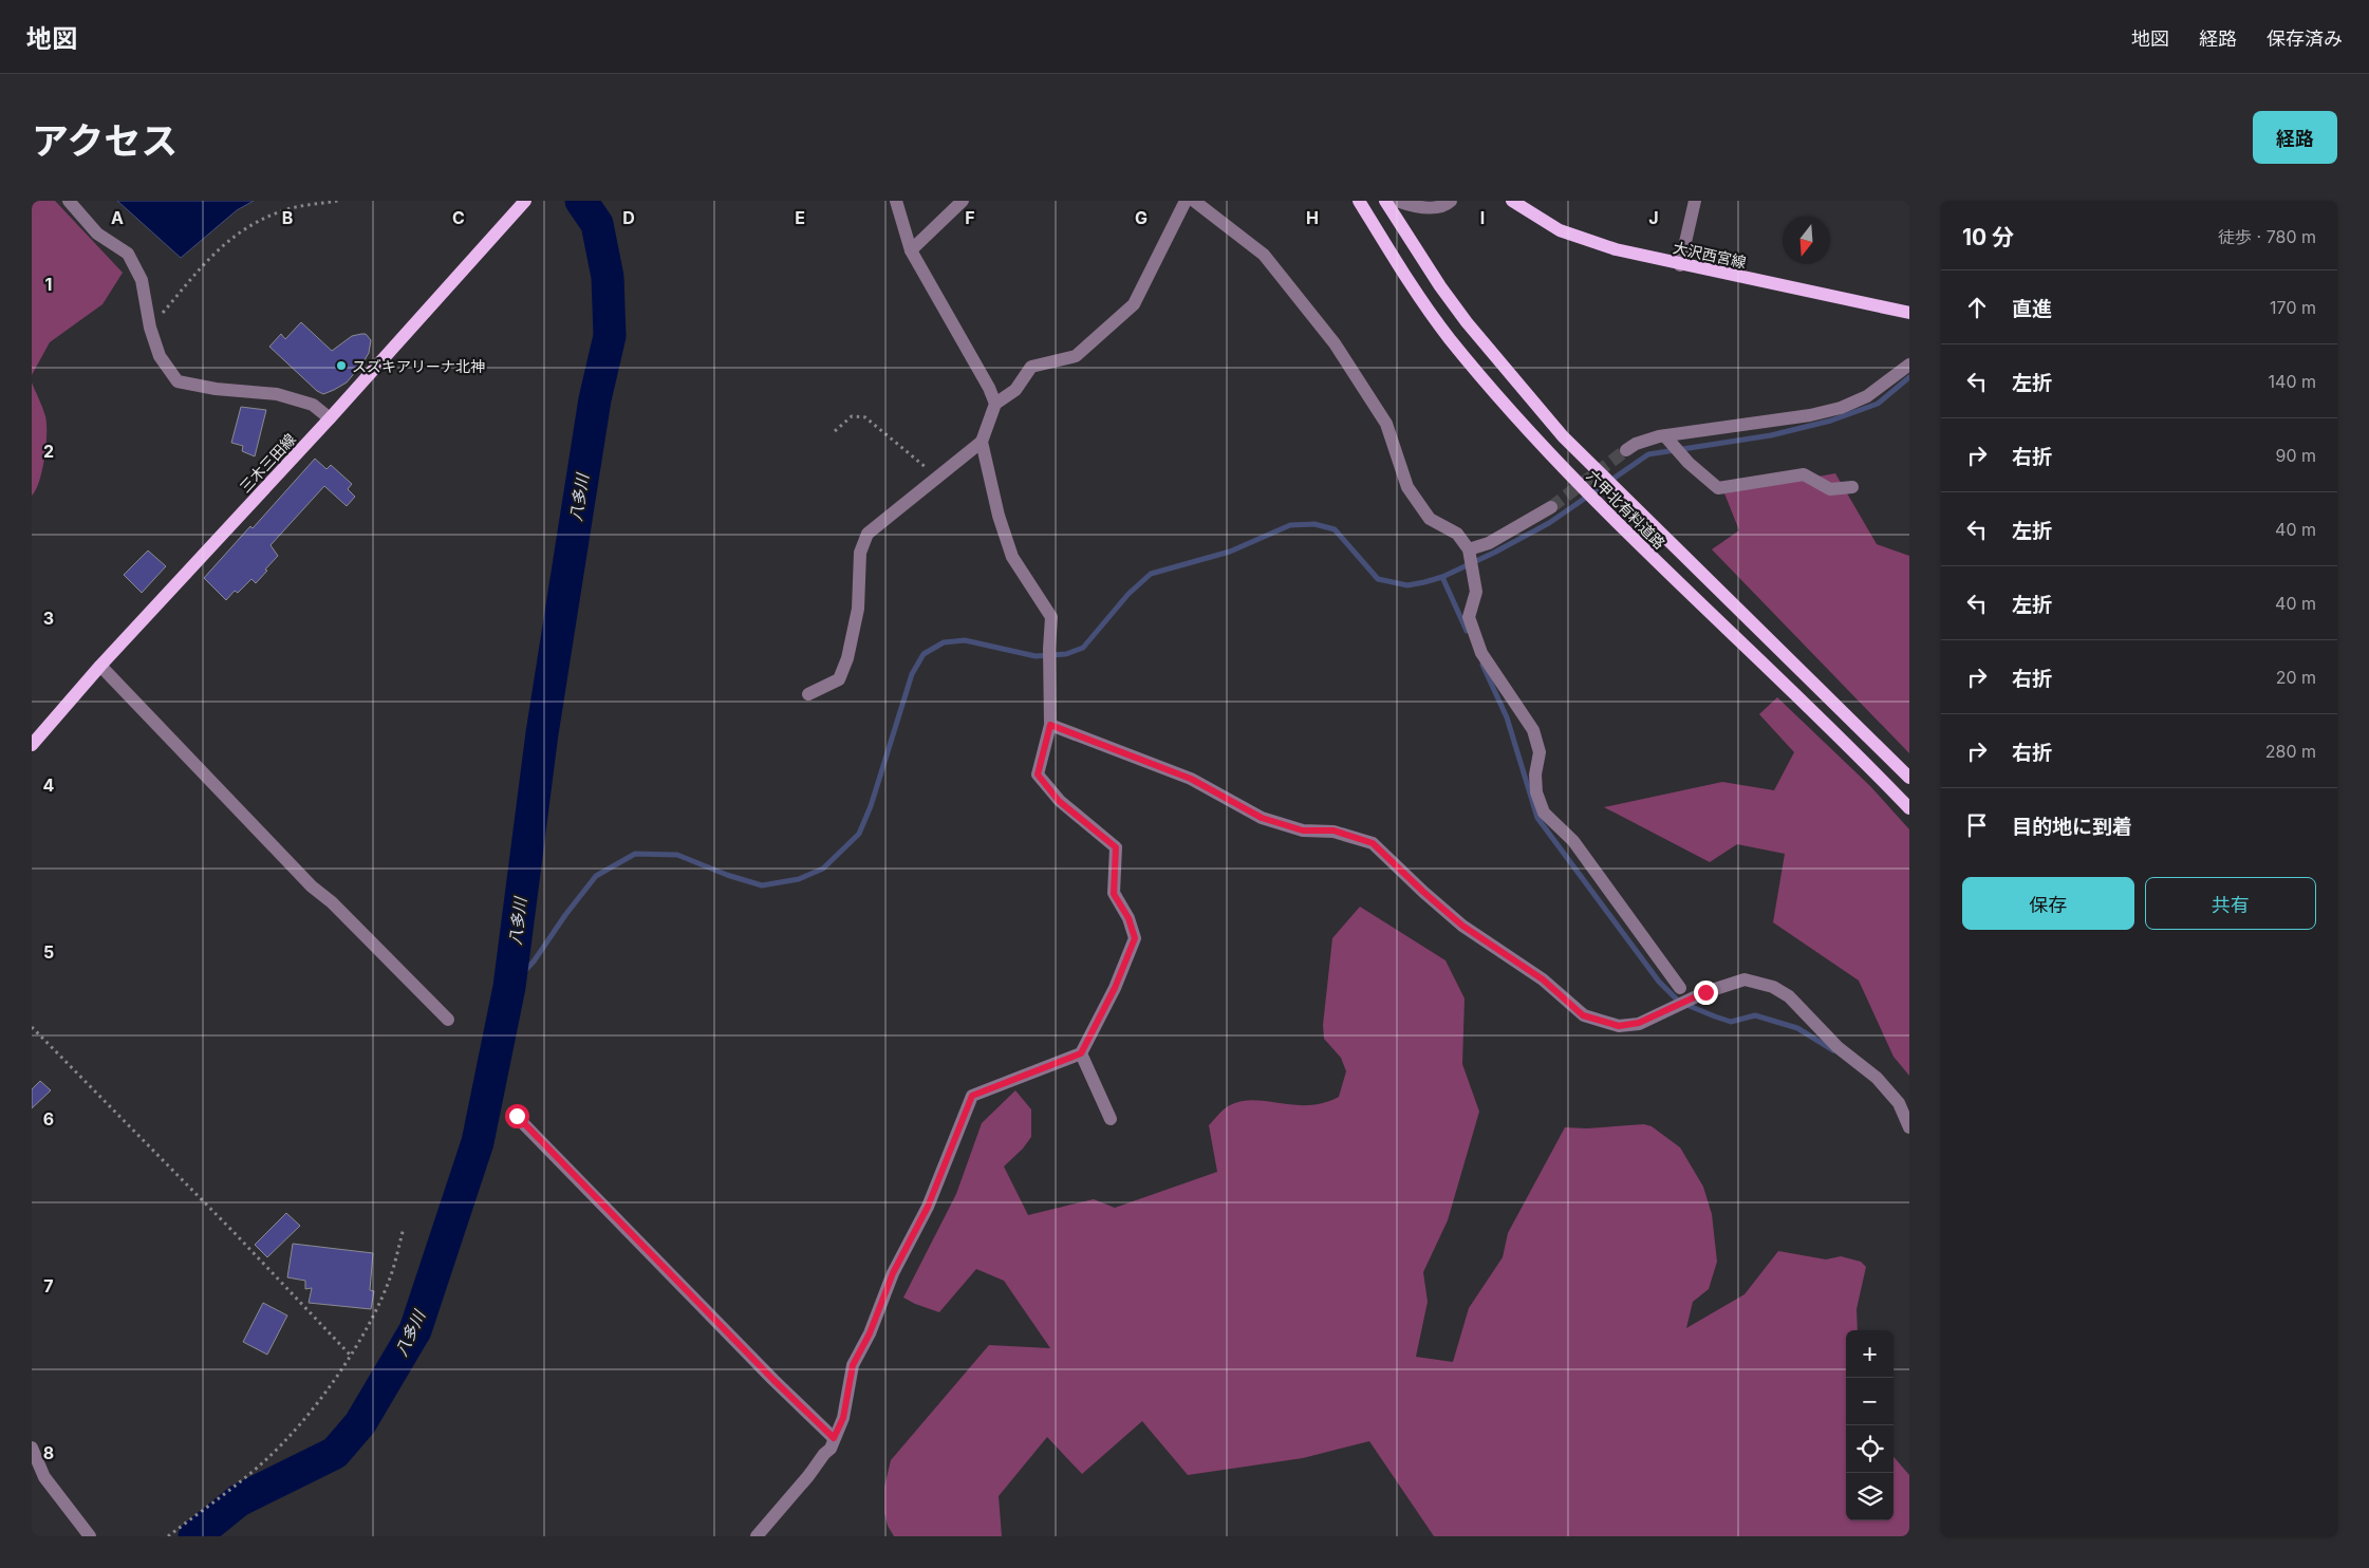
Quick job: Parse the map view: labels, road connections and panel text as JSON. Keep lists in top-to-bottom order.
{
  "streets": {
    "main road": ["大沢西宮線", "三木三田線", "六甲北有料道路"]
  },
  "water": ["八多川"],
  "places": ["スズキアリーナ北神"],
  "north": "bottom",
  "page": {
    "header": "地図",
    "nav": ["地図", "経路", "保存済み"],
    "title": "アクセス",
    "buttons": [
      "経路",
      ["保存", "共有"]
    ],
    "heading": ["10 分", "徒歩 · 780 m"],
    "list": [
      ["直進", "170 m"],
      ["左折", "140 m"],
      ["右折", "90 m"],
      ["左折", "40 m"],
      ["左折", "40 m"],
      ["右折", "20 m"],
      ["右折", "280 m"],
      "目的地に到着"
    ],
    "map_buttons": ["+", "−"]
  },
  "grid": {
    "columns": [
      "A",
      "B",
      "C",
      "D",
      "E",
      "F",
      "G",
      "H",
      "I",
      "J"
    ],
    "rows": [
      "1",
      "2",
      "3",
      "4",
      "5",
      "6",
      "7",
      "8"
    ]
  }
}
